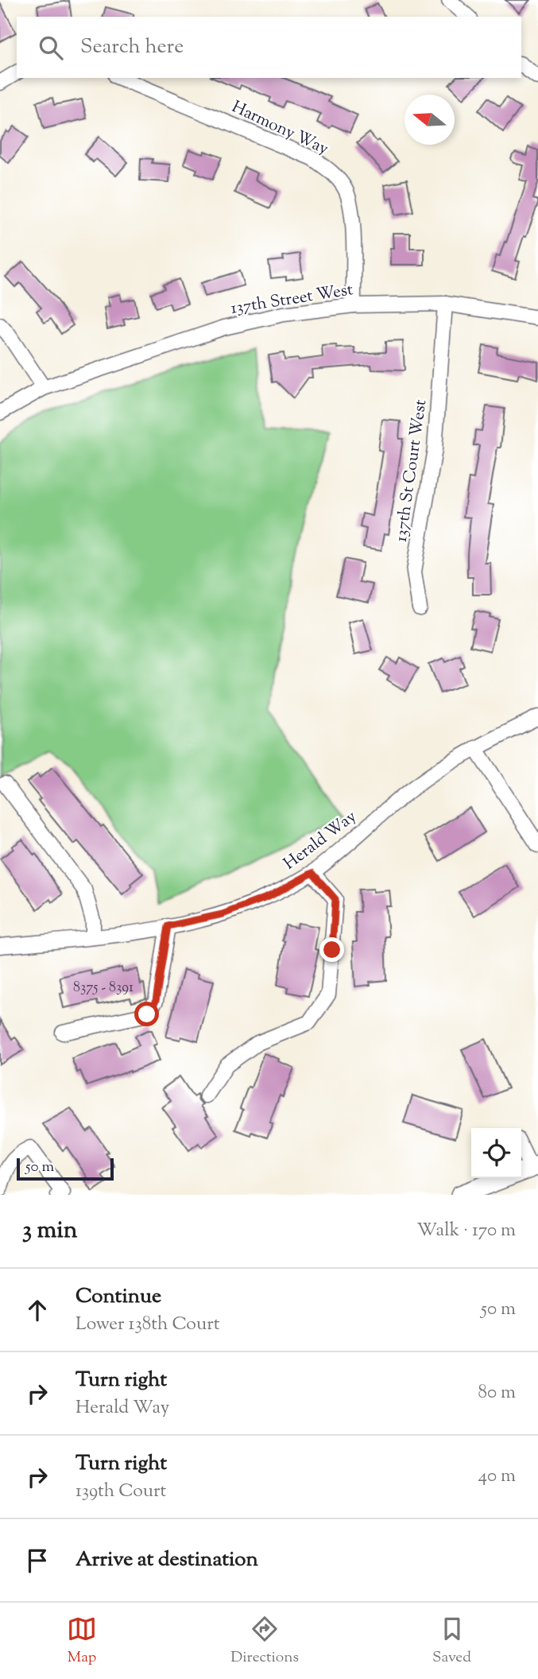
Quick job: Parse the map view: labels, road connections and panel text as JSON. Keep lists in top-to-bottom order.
{
  "streets": {
    "street": [
      "Harmony Way",
      "137th Street West",
      "137th St Court West",
      "Herald Way"
    ]
  },
  "crossings": [
    ["Harmony Way", "137th Street West"],
    ["137th Street West", "137th St Court West"]
  ],
  "house_numbers": ["8375 - 8391"],
  "scale_bar": "50 m",
  "north": "left",
  "page": {
    "search": "Search here",
    "scale": "50 m",
    "heading": ["3 min", "Walk · 170 m"],
    "list": [
      ["Continue", "Lower 138th Court", "50 m"],
      ["Turn right", "Herald Way", "80 m"],
      ["Turn right", "139th Court", "40 m"],
      "Arrive at destination"
    ],
    "nav": ["Map", "Directions", "Saved"]
  }
}
